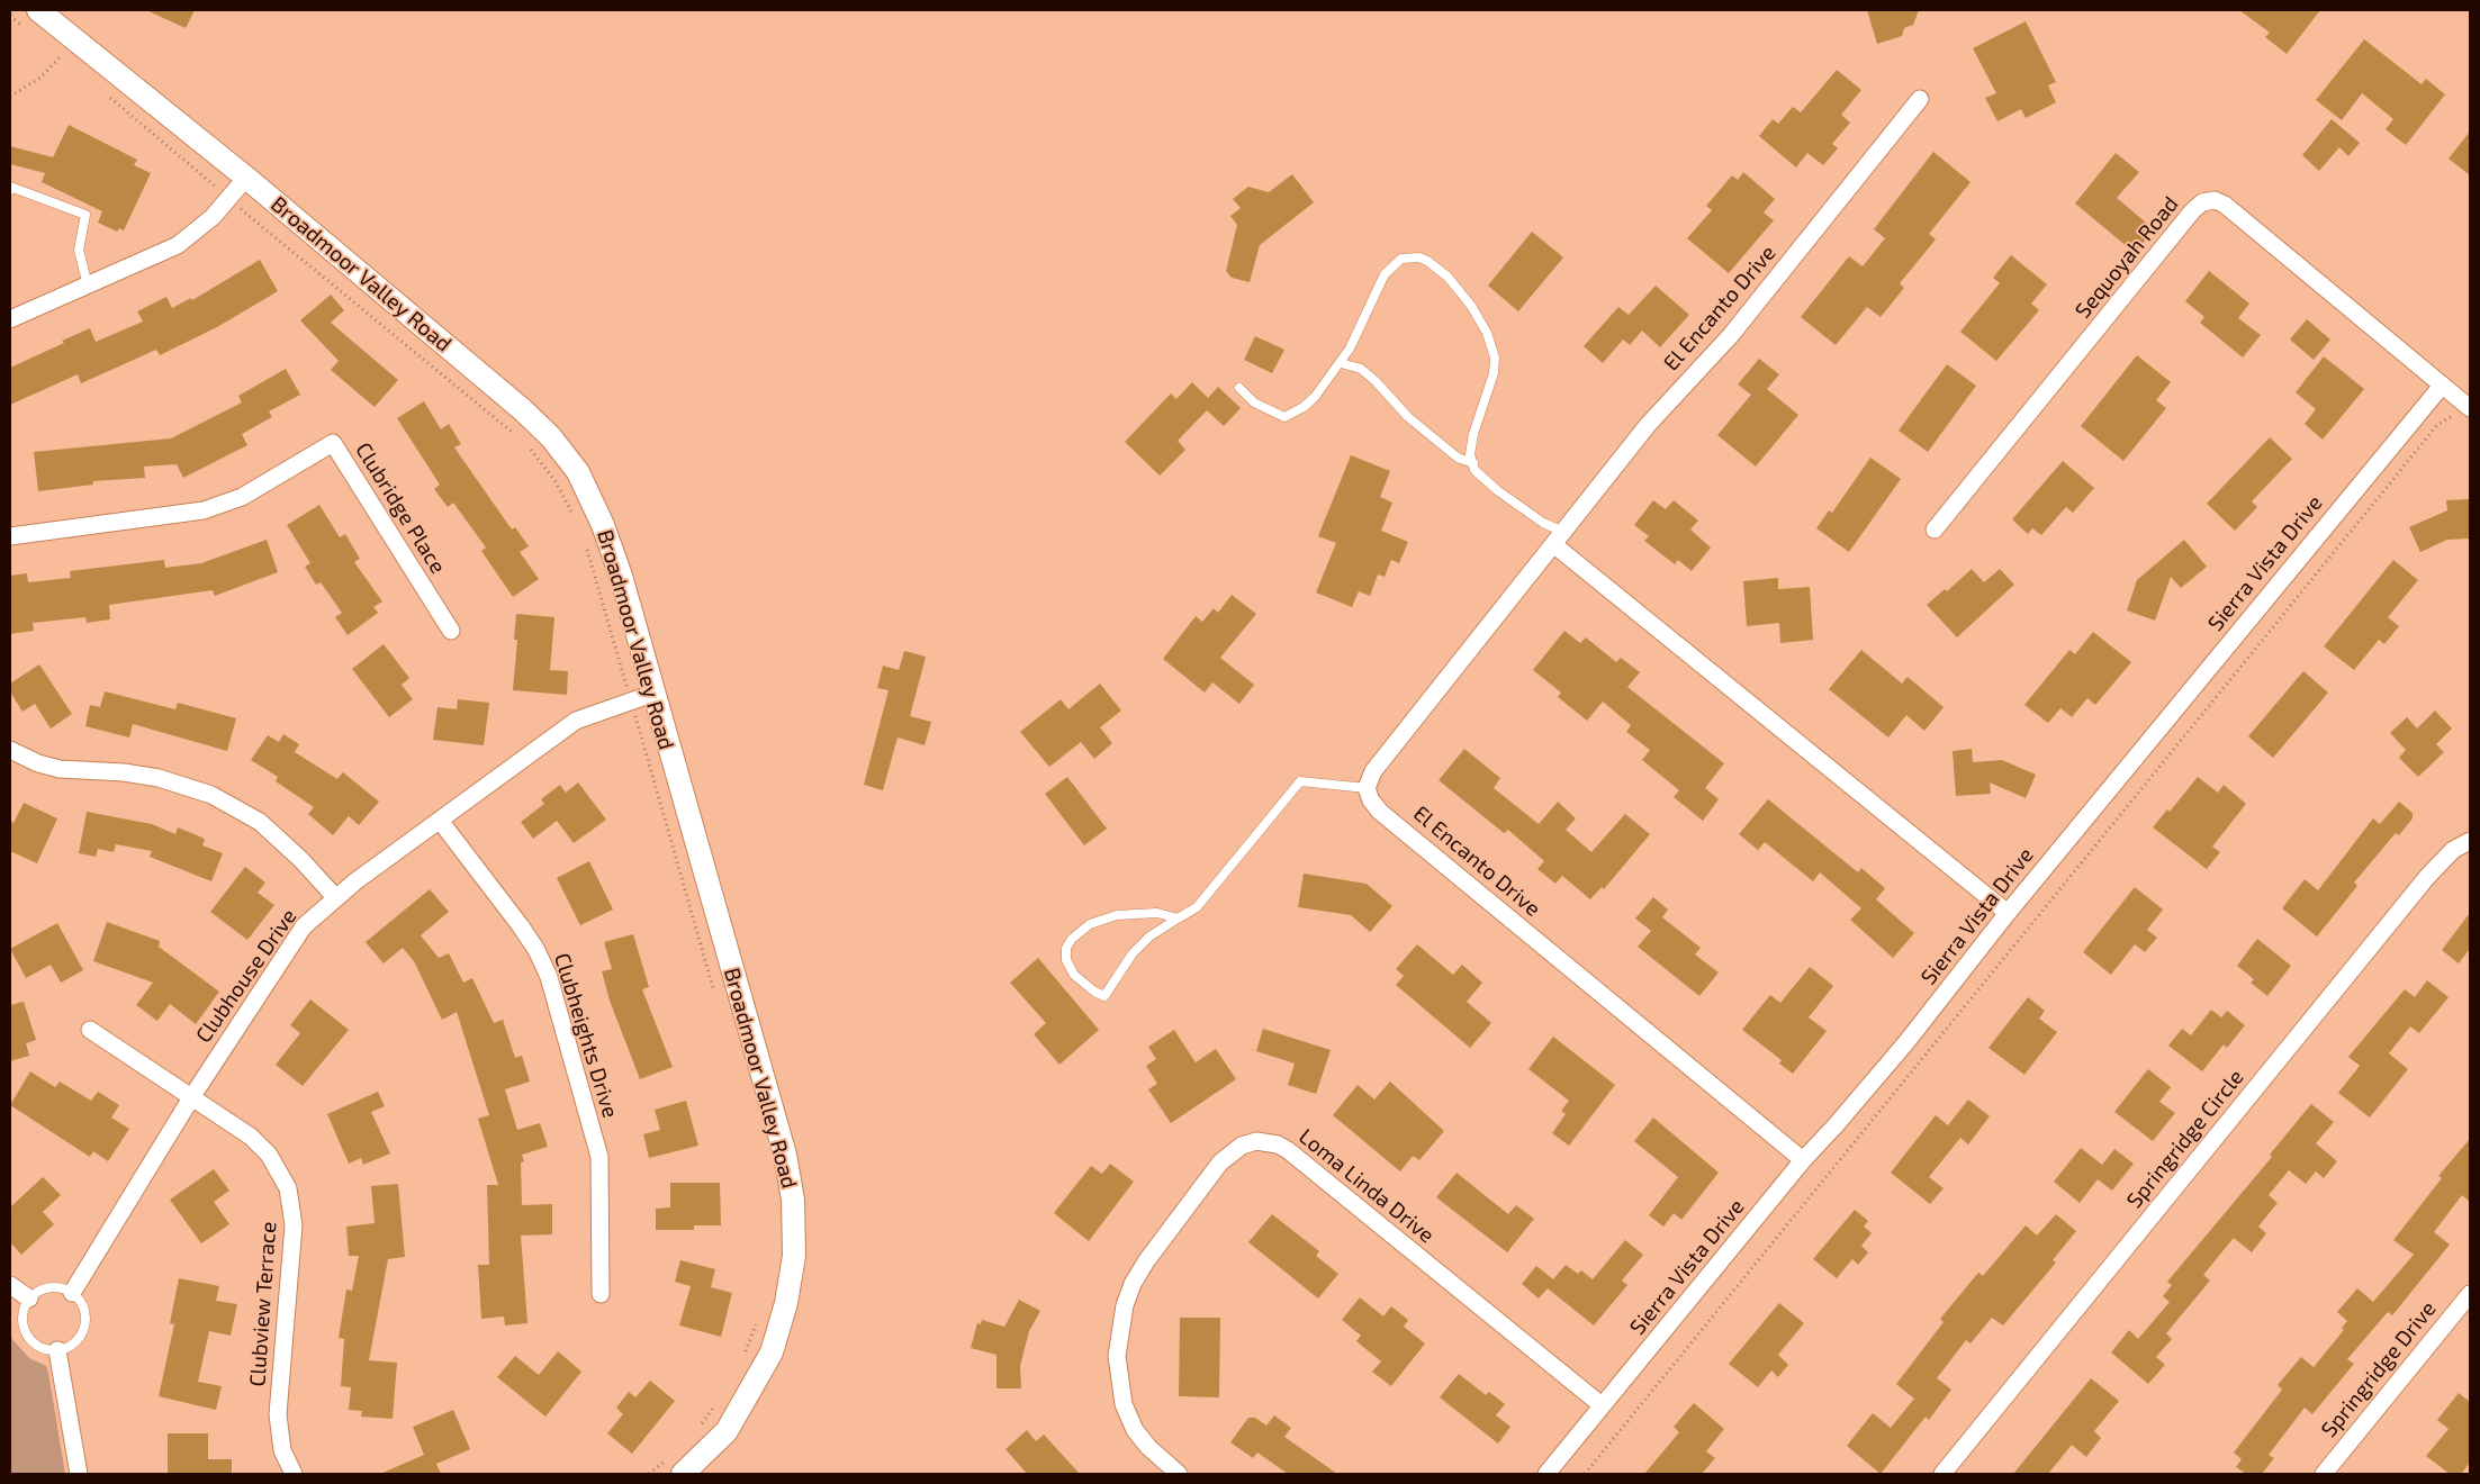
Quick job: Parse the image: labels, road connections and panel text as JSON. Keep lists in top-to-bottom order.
{
  "streets": {
    "street": [
      "Sequoyah Road",
      "Broadmoor Valley Road",
      "El Encanto Drive",
      "Clubridge Place",
      "Sierra Vista Drive",
      "Clubhouse Drive",
      "Clubheights Drive",
      "Springridge Circle",
      "Loma Linda Drive",
      "Clubview Terrace",
      "Springridge Drive"
    ]
  },
  "crossings": [
    ["Sequoyah Road", "Sierra Vista Drive"],
    ["Broadmoor Valley Road", "Clubhouse Drive"],
    ["El Encanto Drive", "Sierra Vista Drive"],
    ["Sierra Vista Drive", "Loma Linda Drive"],
    ["Clubhouse Drive", "Clubheights Drive"],
    ["Clubhouse Drive", "Clubview Terrace"]
  ]
}
